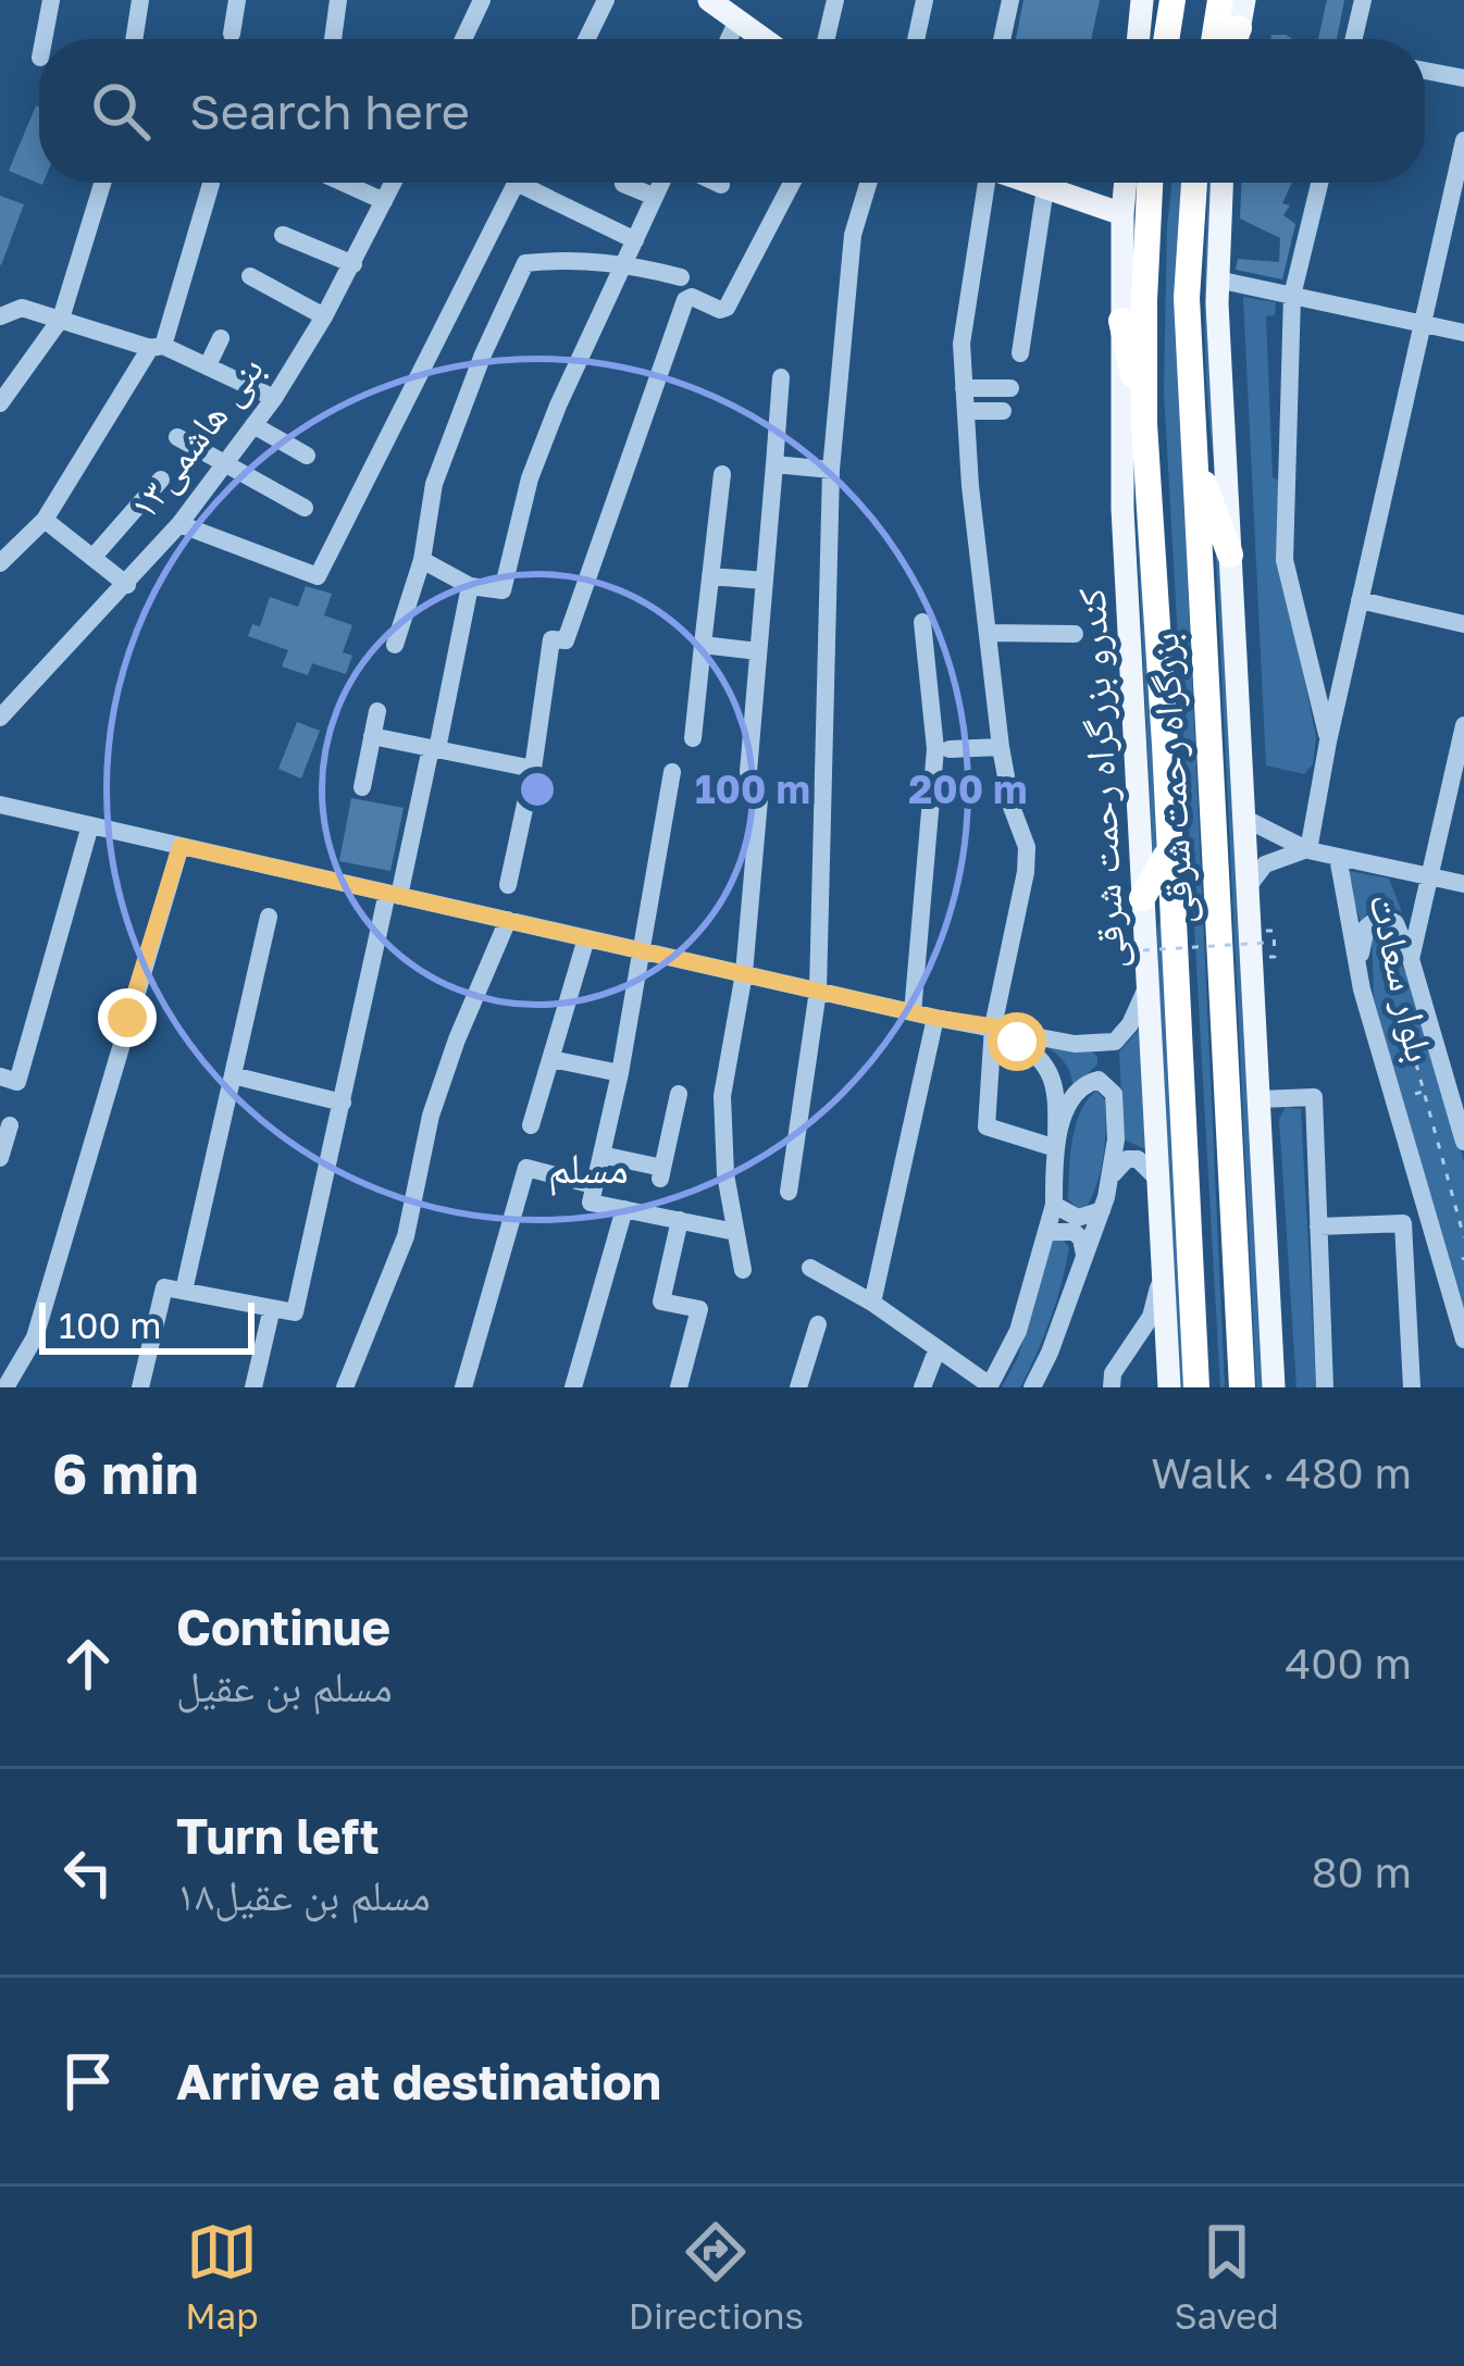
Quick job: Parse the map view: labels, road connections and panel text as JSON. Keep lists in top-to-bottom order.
{
  "streets": {
    "highway": ["بزرگراه رحمت شرقی"],
    "main road": ["کندرو بزرگراه رحمت شرقی"],
    "street": ["بنی هاشمی۱۳", "بلوار سعادت"]
  },
  "districts": ["مسلم"],
  "scale_bar": "100 m",
  "page": {
    "search": "Search here",
    "scale": "100 m",
    "heading": ["6 min", "Walk · 480 m"],
    "list": [
      ["Continue", "مسلم بن عقیل", "400 m"],
      ["Turn left", "مسلم بن عقیل۱۸", "80 m"],
      "Arrive at destination"
    ],
    "nav": ["Map", "Directions", "Saved"]
  },
  "rings": ["100 m", "200 m"]
}
